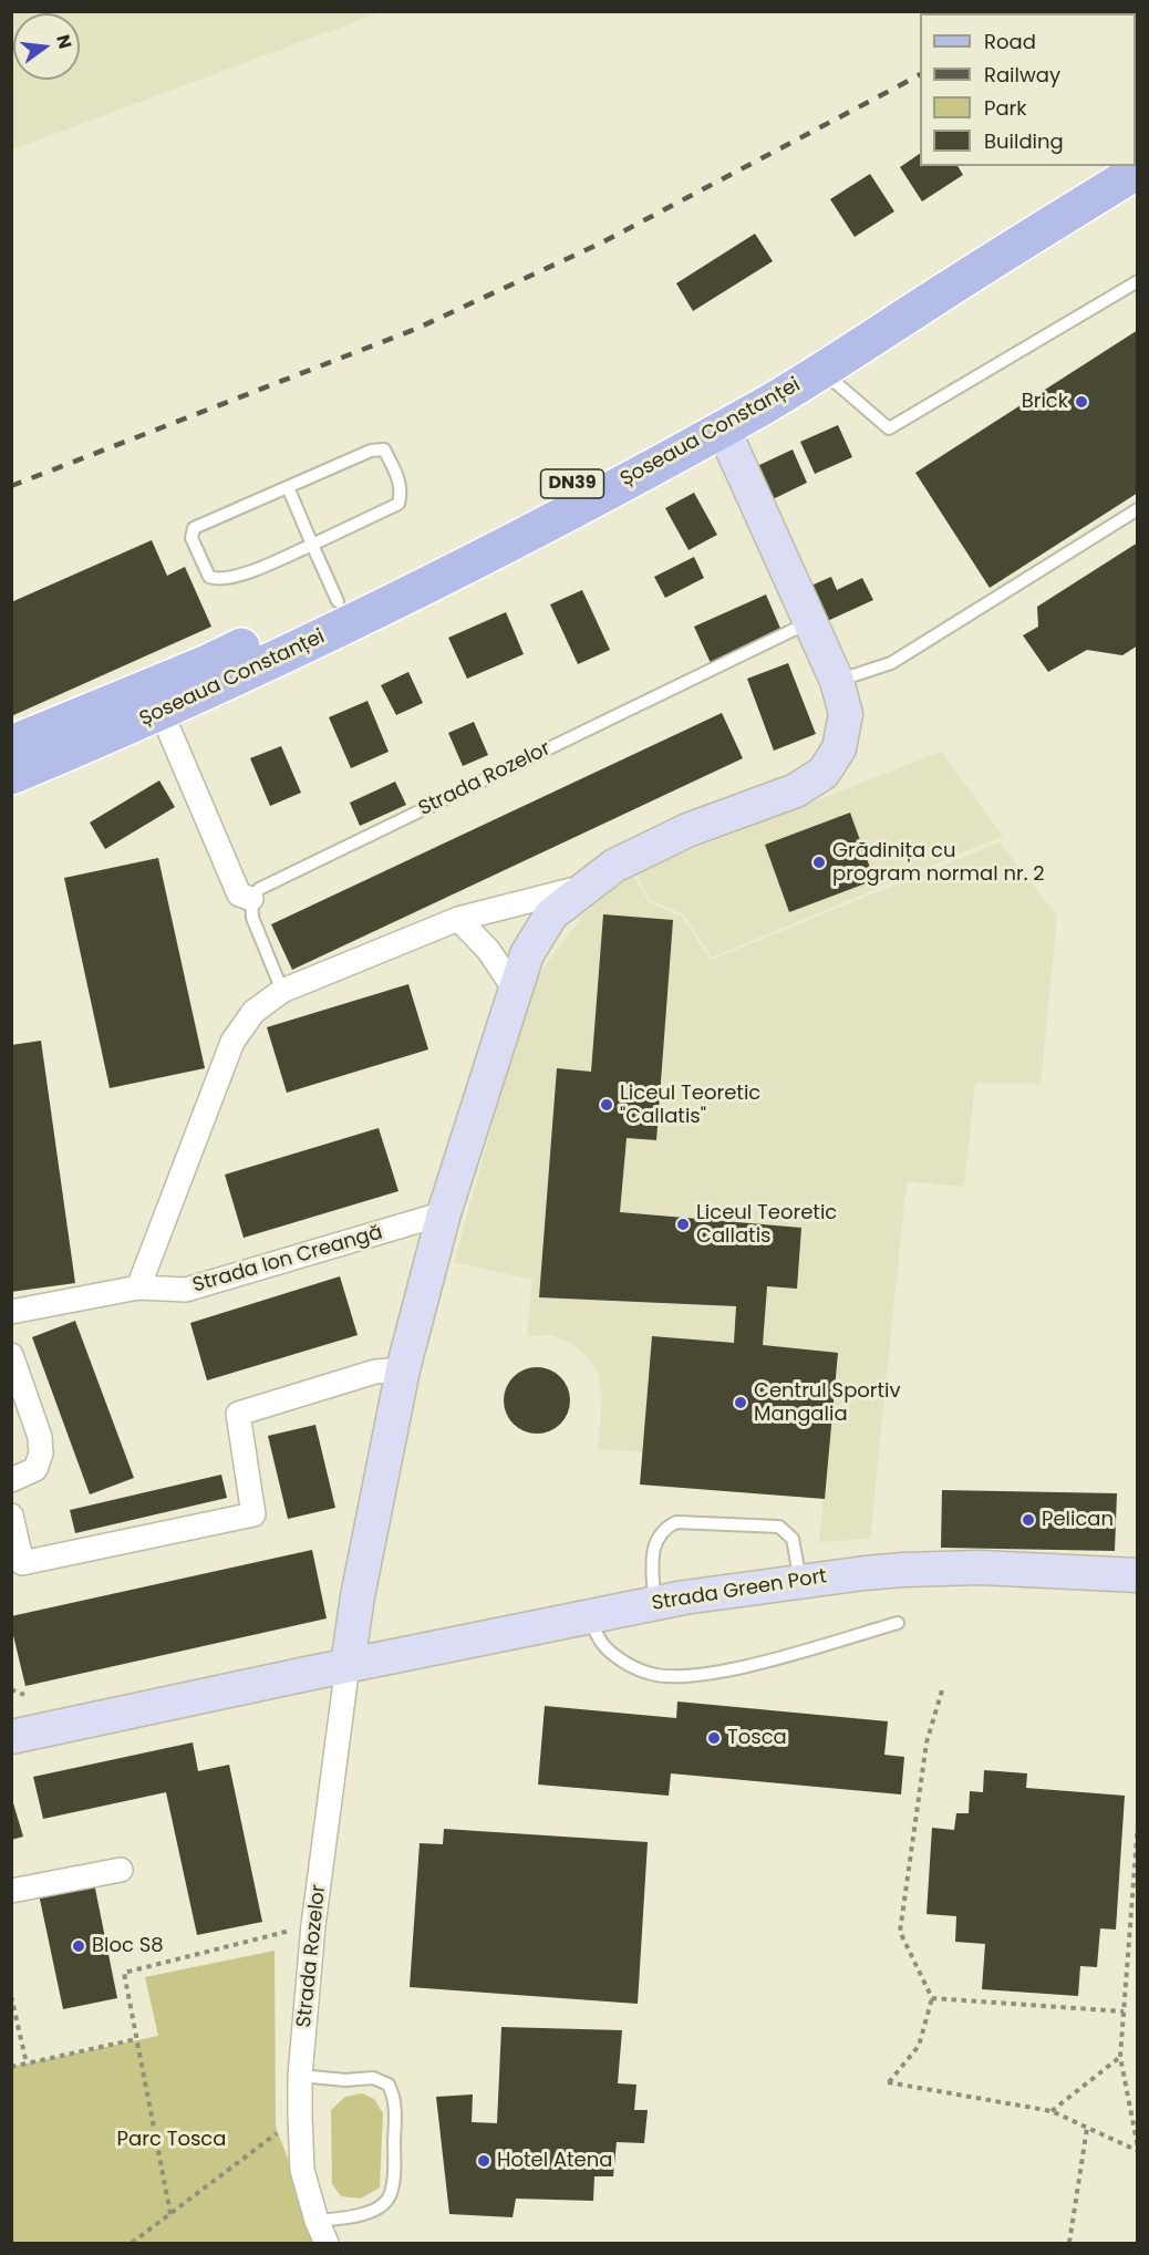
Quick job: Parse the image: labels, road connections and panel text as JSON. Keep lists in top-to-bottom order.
{
  "streets": {
    "main road": ["Șoseaua Constanței", "DN39"],
    "street": ["Strada Rozelor", "Strada Ion Creangă", "Strada Green Port"]
  },
  "crossings": [
    ["Șoseaua Constanței", "Strada Rozelor"],
    ["Strada Rozelor", "Strada Ion Creangă"],
    ["Strada Rozelor", "Strada Green Port"]
  ],
  "parks": ["Parc Tosca"],
  "places": [
    "Brick",
    "Grădinița cu program normal nr. 2",
    "Liceul Teoretic \"Callatis\"",
    "Liceul Teoretic Callatis",
    "Centrul Sportiv Mangalia",
    "Pelican",
    "Tosca",
    "Bloc S8",
    "Hotel Atena"
  ],
  "legend": [
    "Road",
    "Railway",
    "Park",
    "Building"
  ],
  "north": "right"
}
